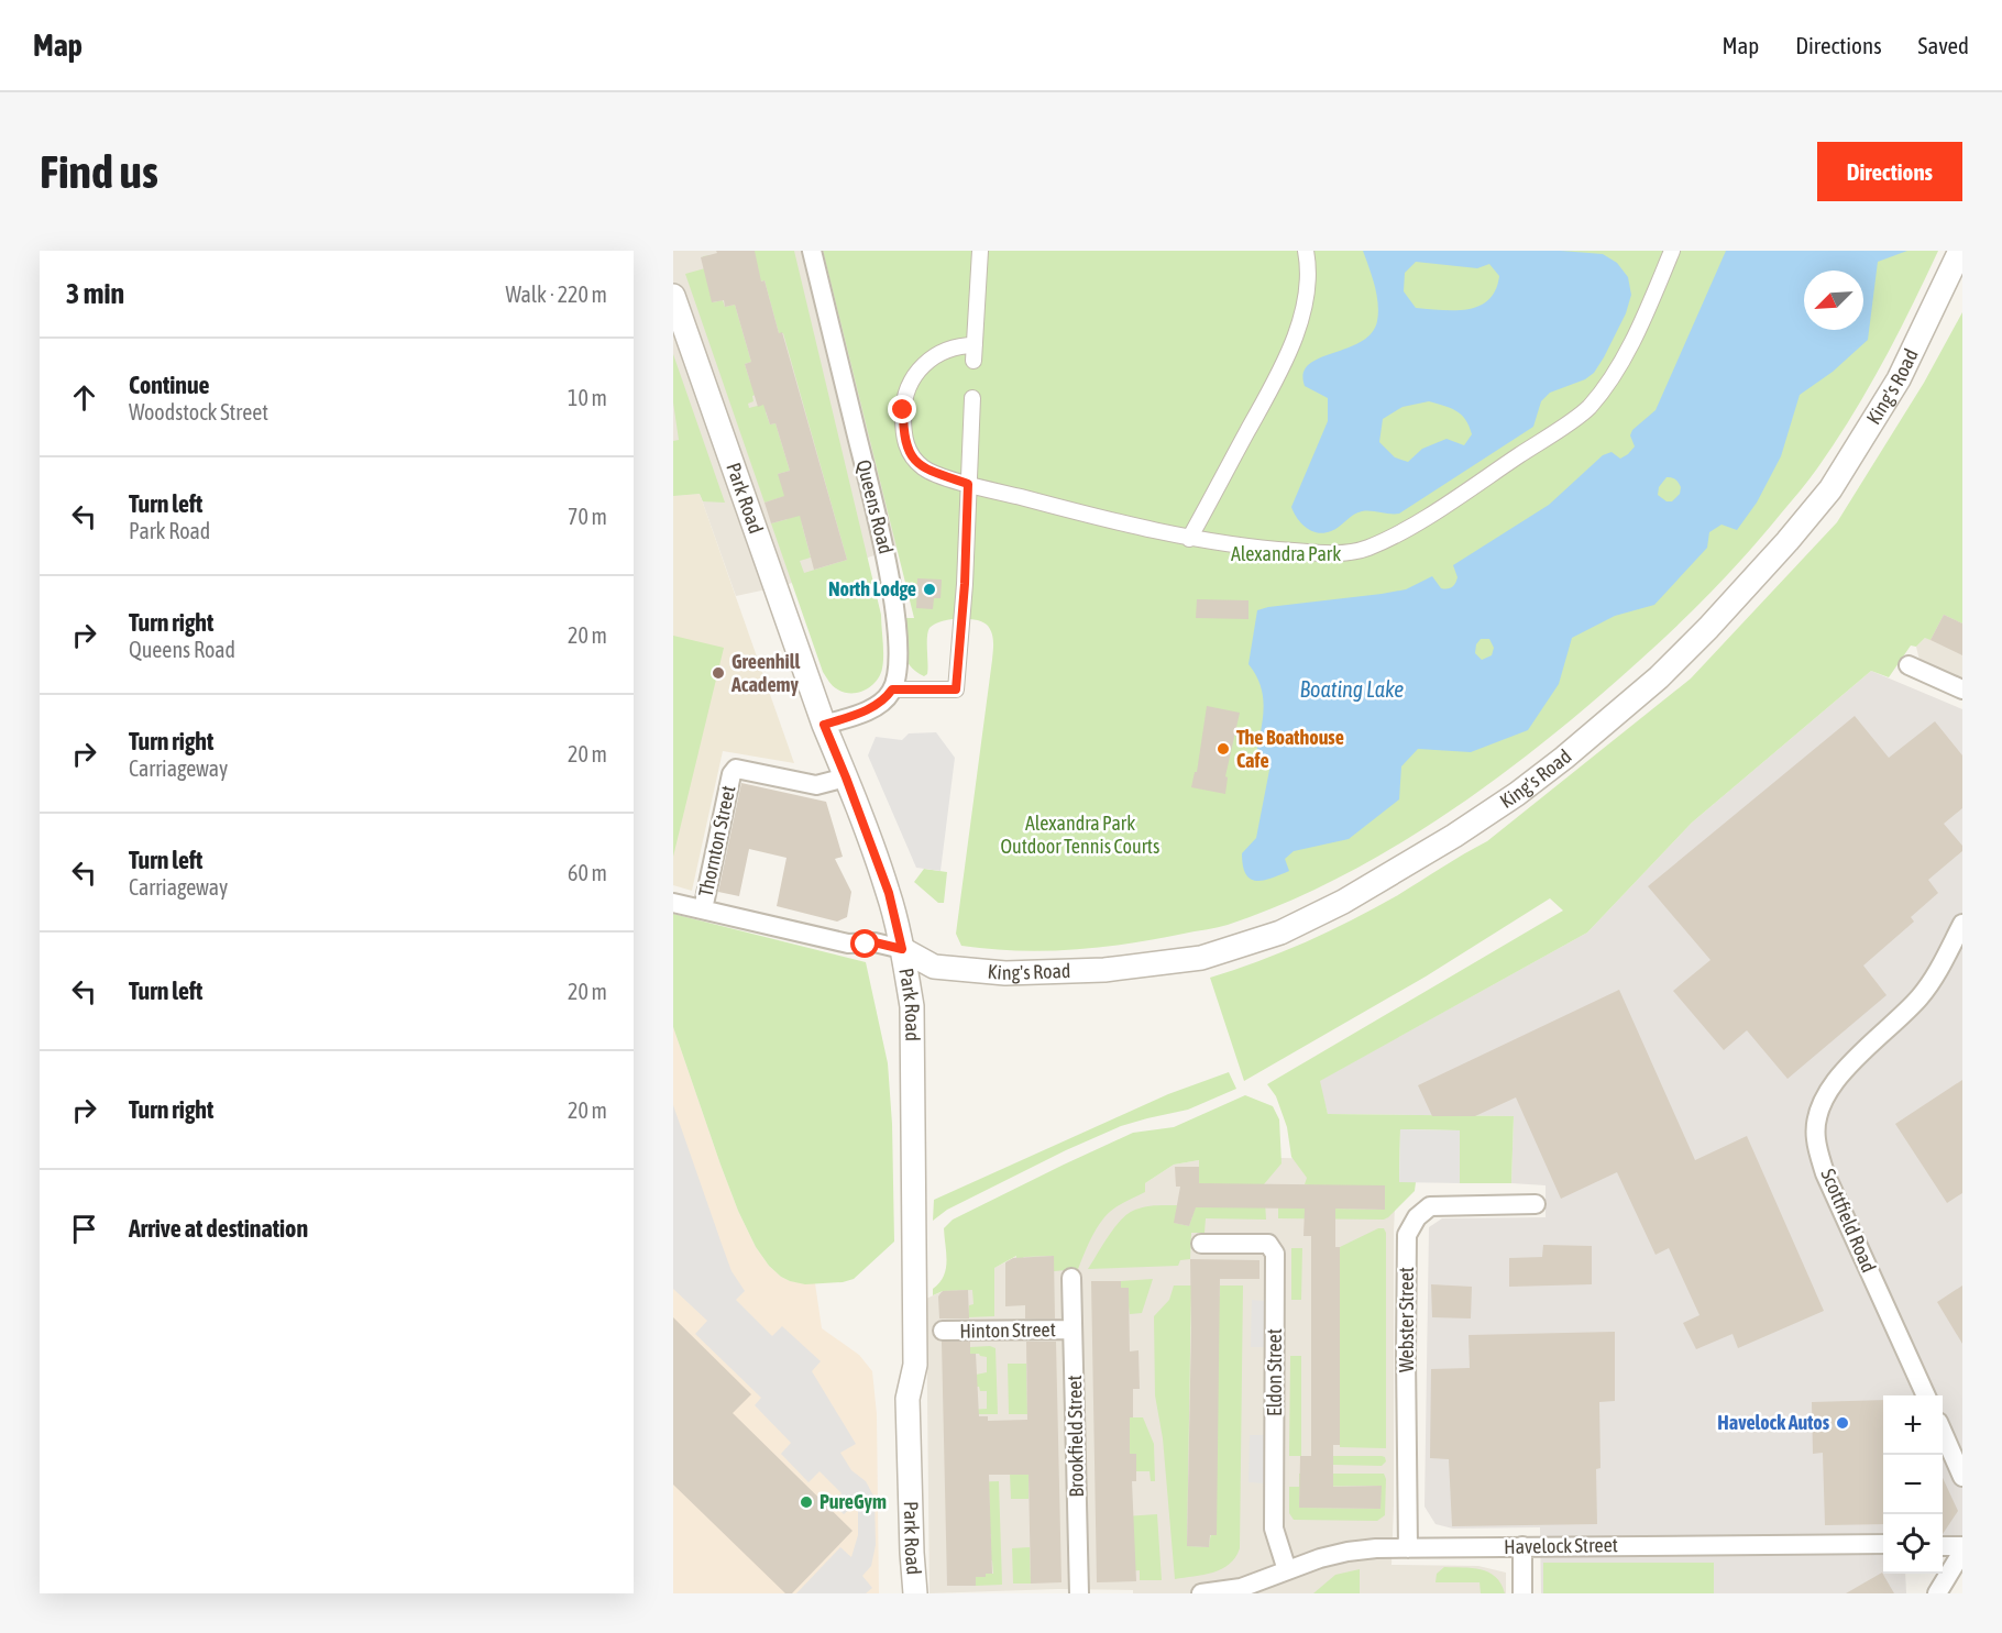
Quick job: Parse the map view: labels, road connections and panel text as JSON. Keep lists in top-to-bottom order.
{
  "streets": {
    "street": [
      "King's Road",
      "Park Road",
      "Queens Road",
      "Thornton Street",
      "Scottfield Road",
      "Webster Street",
      "Hinton Street",
      "Eldon Street",
      "Brookfield Street",
      "Havelock Street"
    ]
  },
  "crossings": [
    ["King's Road", "Park Road"],
    ["Park Road", "Thornton Street"],
    ["Webster Street", "Havelock Street"],
    ["Hinton Street", "Brookfield Street"],
    ["Eldon Street", "Havelock Street"]
  ],
  "water": ["Boating Lake"],
  "parks": ["Alexandra Park", "Alexandra Park Outdoor Tennis Courts"],
  "places": [
    "North Lodge",
    "Greenhill Academy",
    "The Boathouse Cafe",
    "Havelock Autos",
    "PureGym"
  ],
  "north": "bottom left",
  "page": {
    "header": "Map",
    "nav": ["Map", "Directions", "Saved"],
    "buttons": "Directions",
    "title": "Find us",
    "heading": ["3 min", "Walk · 220 m"],
    "list": [
      ["Continue", "Woodstock Street", "10 m"],
      ["Turn left", "Park Road", "70 m"],
      ["Turn right", "Queens Road", "20 m"],
      ["Turn right", "Carriageway", "20 m"],
      ["Turn left", "Carriageway", "60 m"],
      ["Turn left", "20 m"],
      ["Turn right", "20 m"],
      "Arrive at destination"
    ],
    "map_buttons": ["+", "−"]
  }
}
